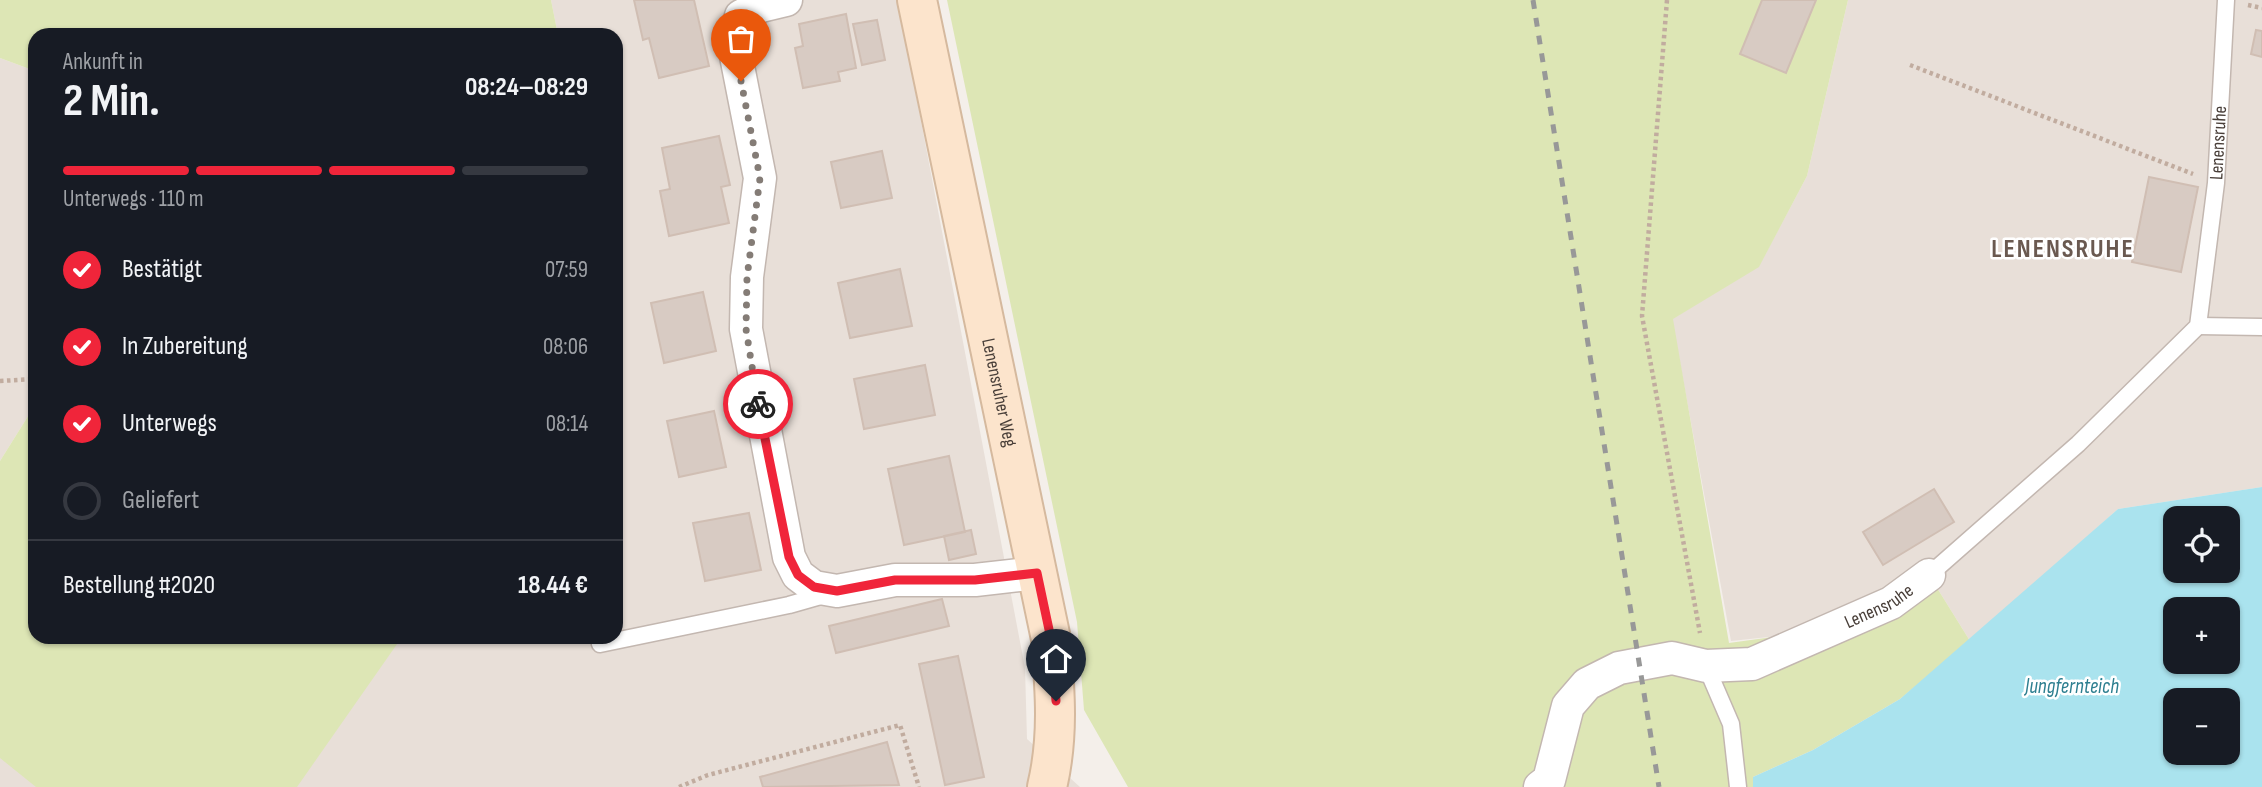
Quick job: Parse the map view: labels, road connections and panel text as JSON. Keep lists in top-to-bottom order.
{
  "streets": {
    "street": ["Lenensruhe", "Lenensruher Weg"]
  },
  "districts": ["LENENSRUHE"],
  "water": ["Jungfernteich"],
  "page": {
    "heading": ["2 Min.", "Ankunft in", "08:24–08:29"],
    "panel": ["Bestellung #2020", "18.44 €"],
    "bar": "Unterwegs · 110 m",
    "list": [
      ["Bestätigt", "07:59"],
      ["In Zubereitung", "08:06"],
      ["Unterwegs", "08:14"],
      "Geliefert"
    ],
    "map_buttons": ["+", "−"]
  }
}
